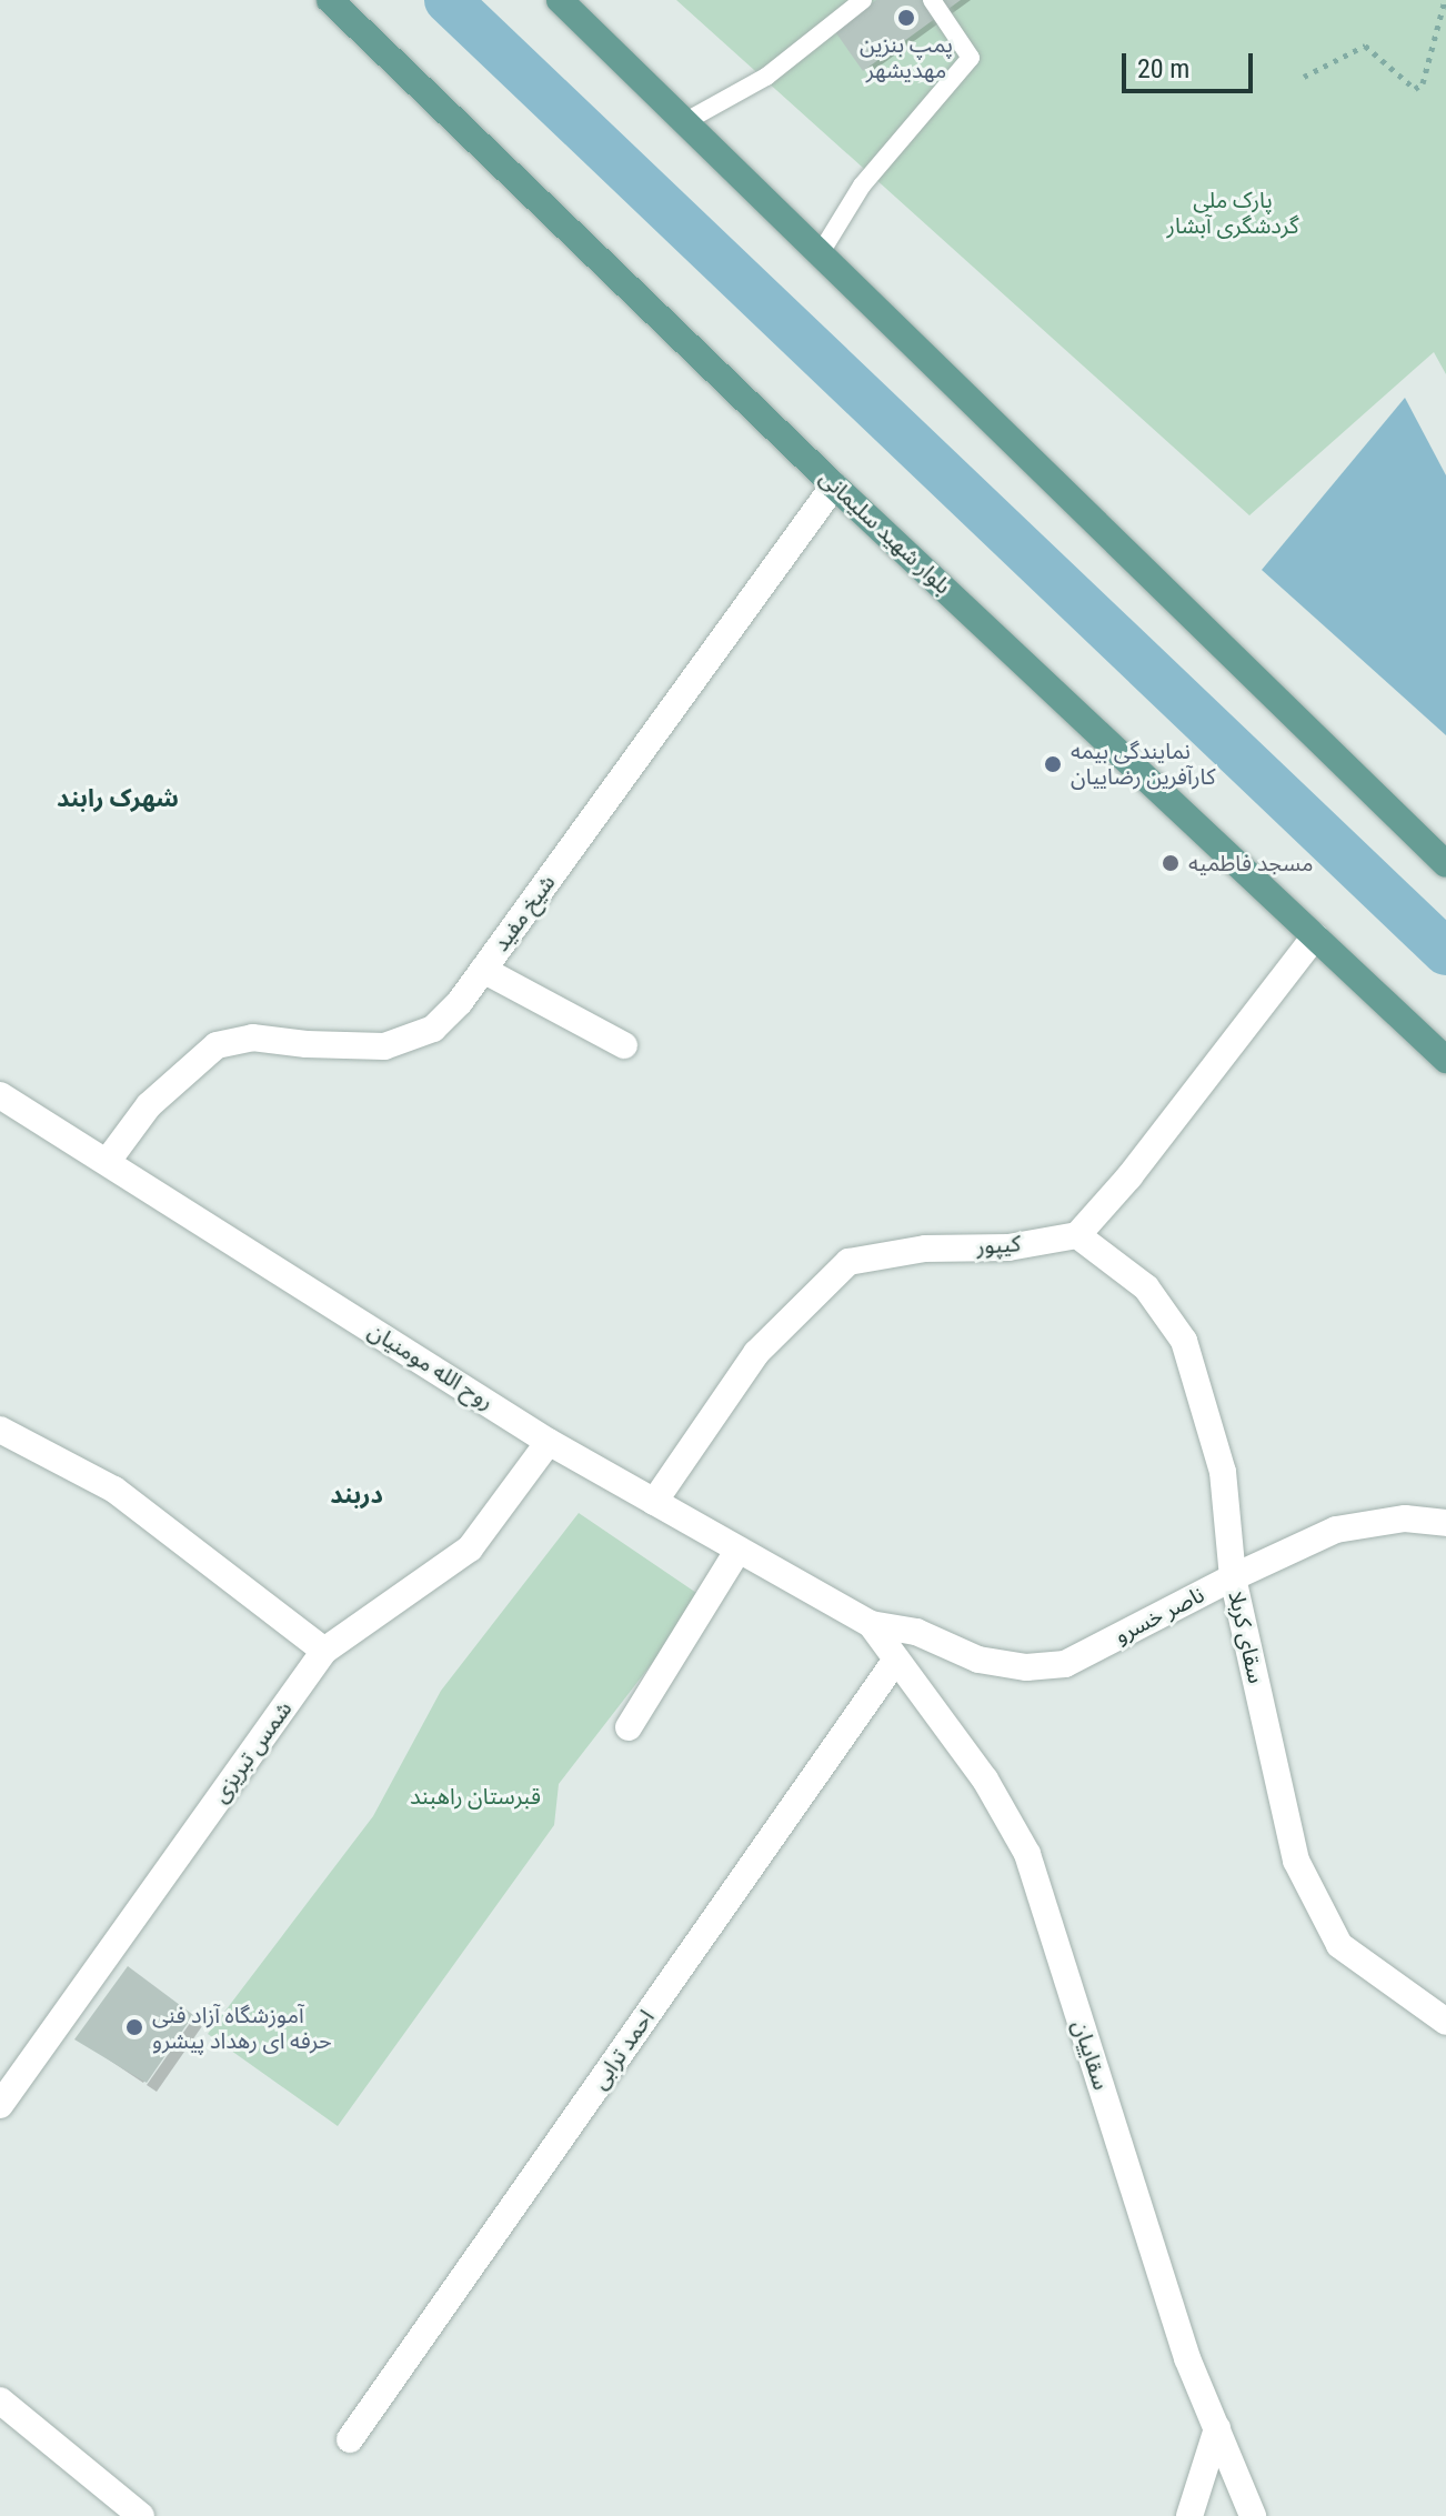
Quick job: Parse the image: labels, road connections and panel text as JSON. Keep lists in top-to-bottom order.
{
  "streets": {
    "main road": ["بلوار شهید سلیمانی"],
    "street": [
      "شیخ مفید",
      "کیپور",
      "روح الله مومنیان",
      "ناصر خسرو",
      "سقای کربلا",
      "شمس تبریزی",
      "احمد ترابی",
      "سقاییان"
    ]
  },
  "crossings": [
    ["بلوار شهید سلیمانی", "شیخ مفید"],
    ["شیخ مفید", "روح الله مومنیان"],
    ["کیپور", "روح الله مومنیان"],
    ["کیپور", "سقای کربلا"],
    ["روح الله مومنیان", "ناصر خسرو"],
    ["روح الله مومنیان", "شمس تبریزی"],
    ["روح الله مومنیان", "سقاییان"],
    ["ناصر خسرو", "سقای کربلا"],
    ["ناصر خسرو", "سقاییان"],
    ["احمد ترابی", "سقاییان"]
  ],
  "districts": ["شهرک رابند", "دربند"],
  "parks": ["پارک ملی گردشگری آبشار", "قبرستان راهبند"],
  "places": [
    "پمپ بنزین مهدیشهر",
    "نمایندگی بیمه کارآفرین رضاییان",
    "مسجد فاطمیه",
    "آموزشگاه آزاد فنی حرفه ای رهداد پیشرو"
  ],
  "scale_bar": "20 m"
}
